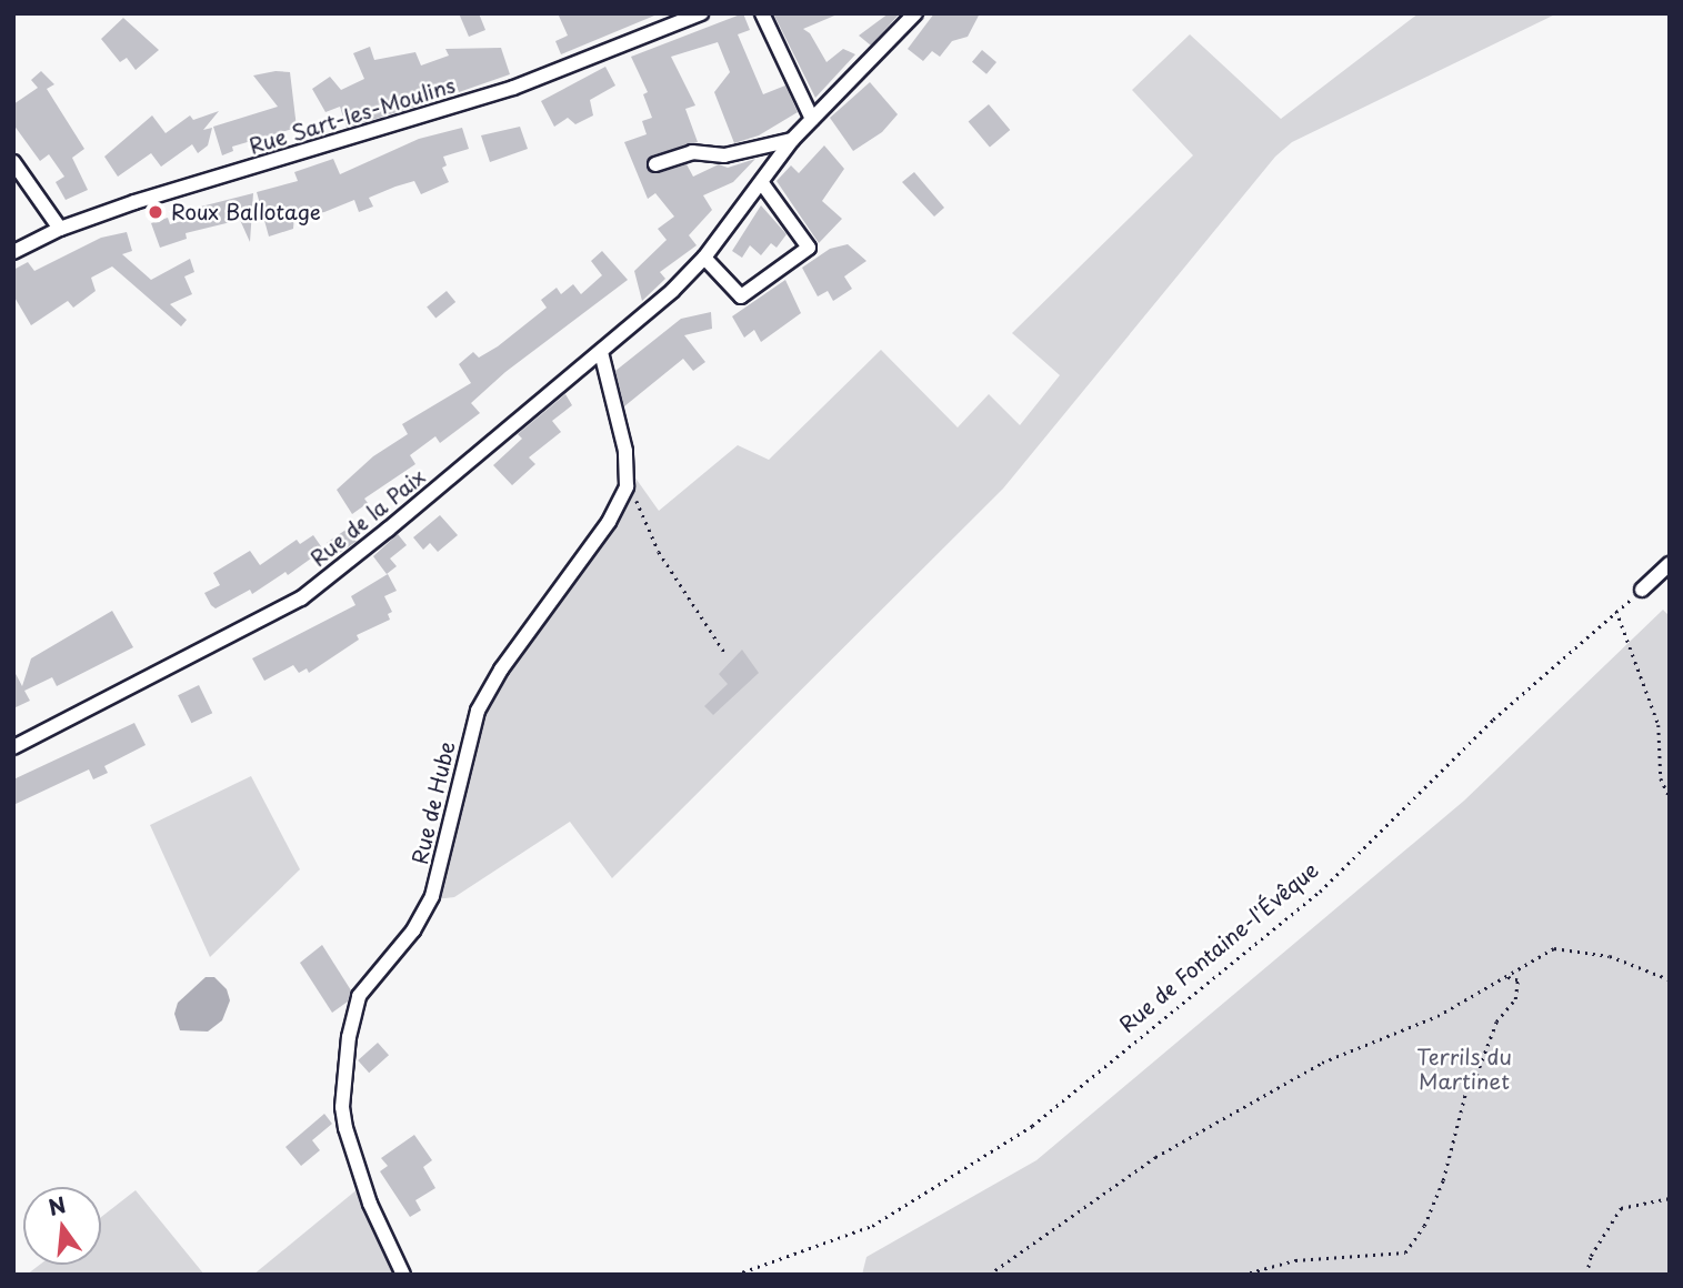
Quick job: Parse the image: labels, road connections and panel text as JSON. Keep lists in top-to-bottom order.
{
  "streets": {
    "street": ["Rue Sart-les-Moulins", "Rue de la Paix", "Rue de Hube"],
    "path": ["Rue de Fontaine-l'Évêque"]
  },
  "crossings": [
    ["Rue de la Paix", "Rue de Hube"]
  ],
  "parks": ["Terrils du Martinet"],
  "places": ["Roux Ballotage"],
  "north": "top"
}
